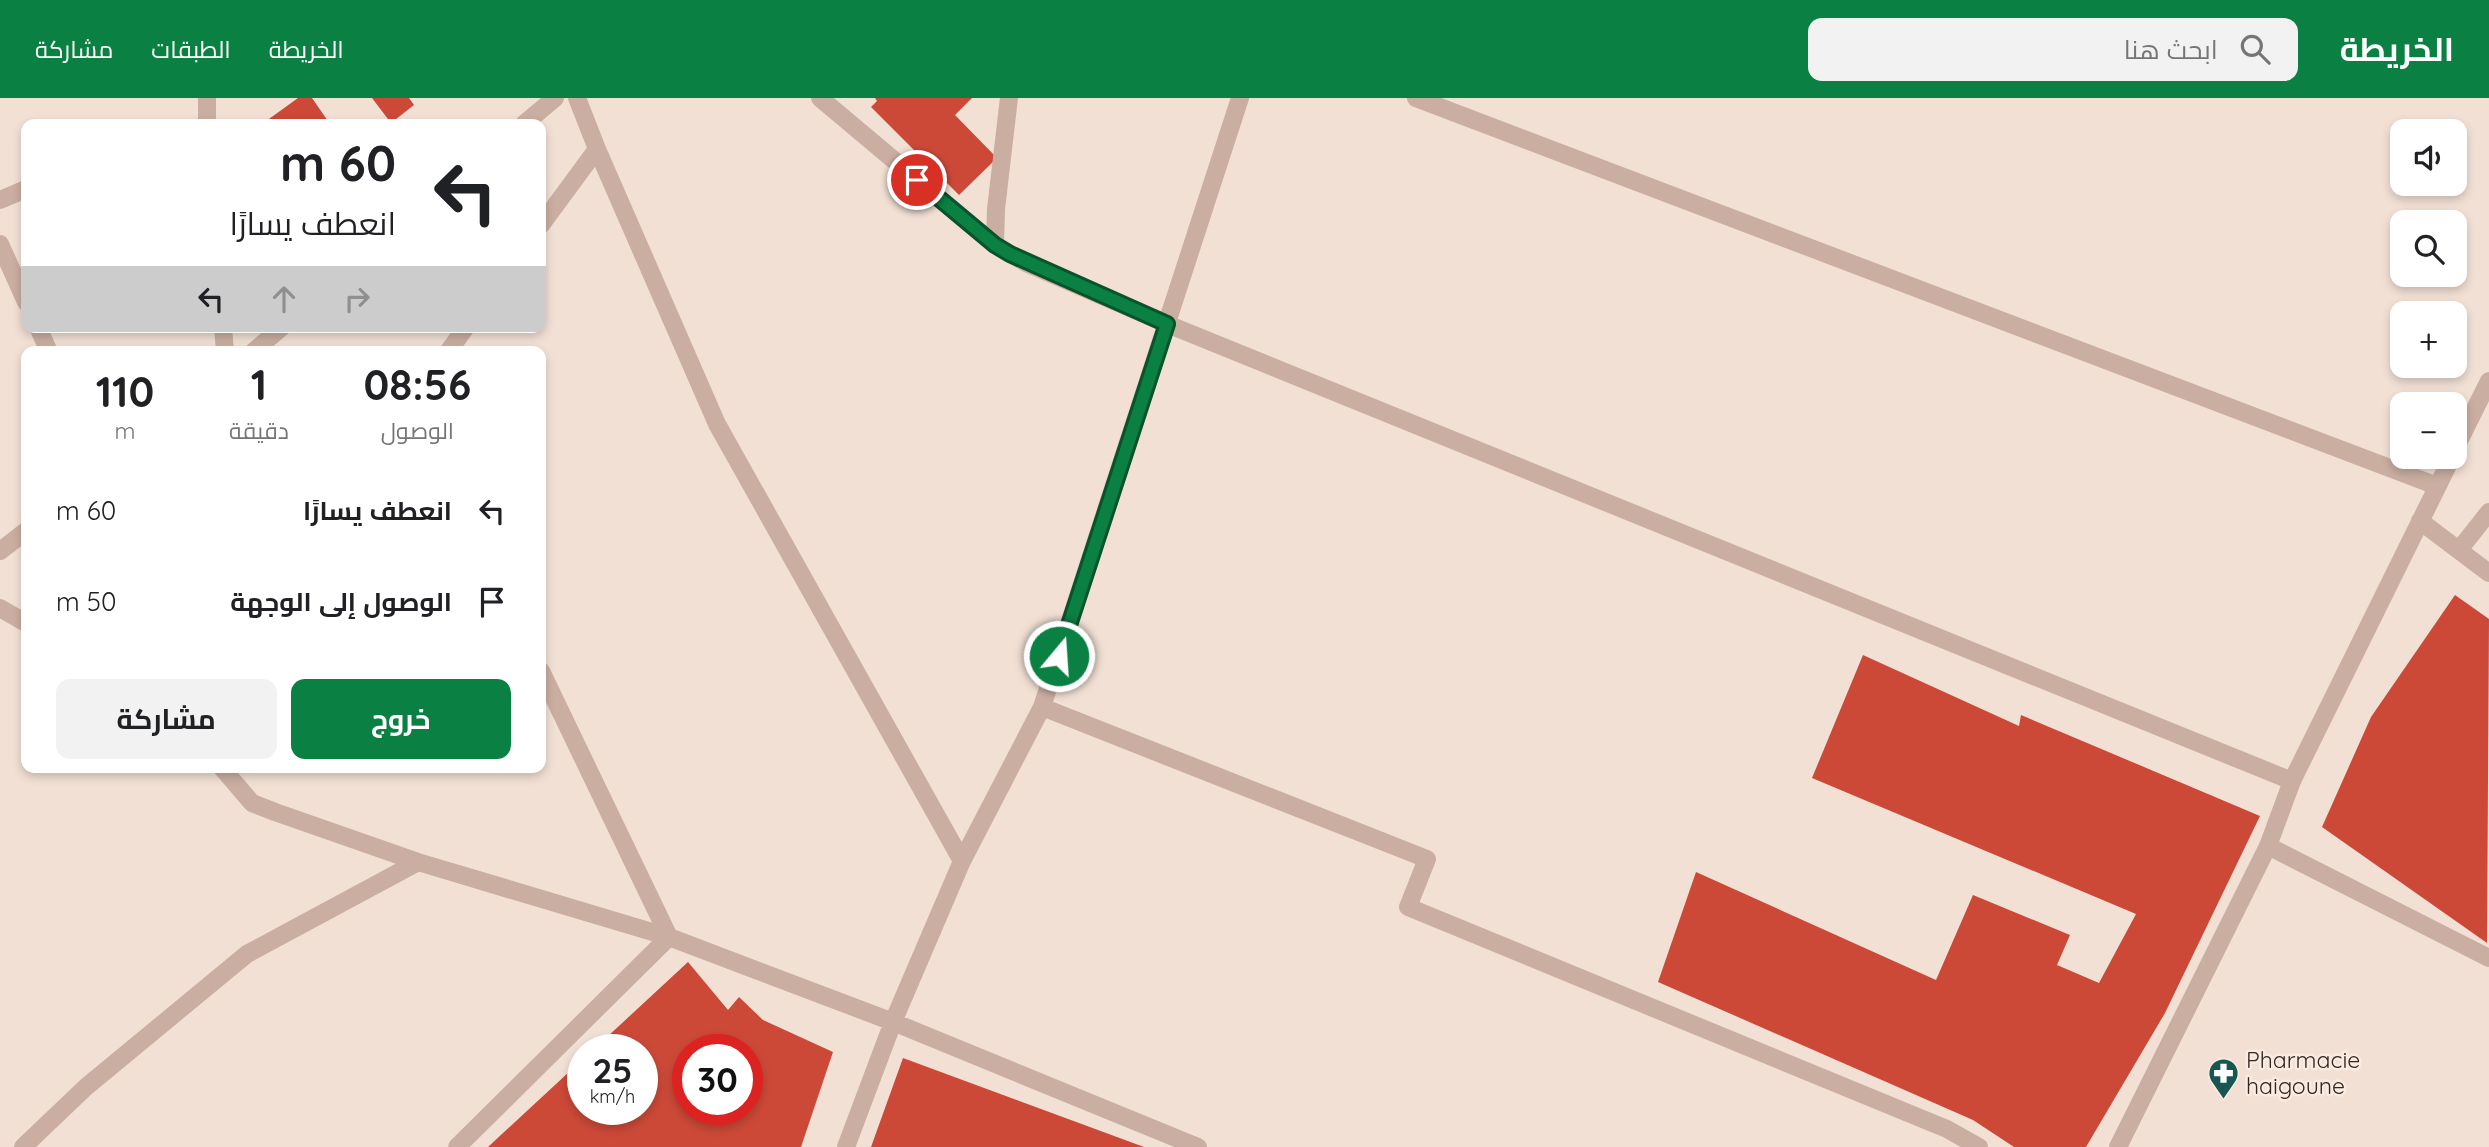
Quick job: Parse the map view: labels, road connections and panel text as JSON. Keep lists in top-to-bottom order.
{
  "places": {
    "pharmacy": ["Pharmacie haigoune"]
  },
  "page": {
    "header": "الخريطة",
    "search": "ابحث هنا",
    "nav": ["الخريطة", "الطبقات", "مشاركة"],
    "map_buttons": ["+", "−"],
    "turn": ["60 m", "انعطف يسارًا"],
    "eta": [
      "08:56",
      "الوصول",
      "1",
      "دقيقة",
      "110",
      "m"
    ],
    "list": [
      {
        "name": "انعطف يسارًا",
        "value": "60 m"
      },
      {
        "name": "الوصول إلى الوجهة",
        "value": "50 m"
      }
    ],
    "buttons": ["خروج", "مشاركة"],
    "speed": "25 km/h",
    "limit": "30"
  }
}
